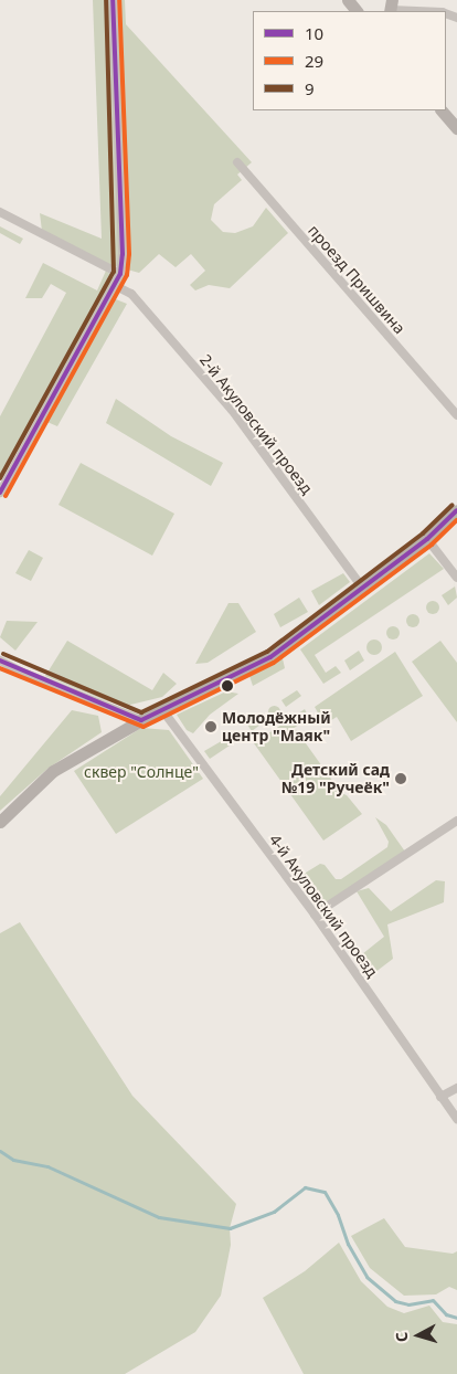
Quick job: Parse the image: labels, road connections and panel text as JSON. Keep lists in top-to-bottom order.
{
  "streets": {
    "street": ["проезд Пришвина", "2-й Акуловский проезд", "4-й Акуловский проезд"]
  },
  "parks": ["сквер \"Солнце\""],
  "places": ["Молодёжный центр \"Маяк\"", "Детский сад №19 \"Ручеёк\""],
  "lines": ["transit line 10", "transit line 29", "transit line 9"],
  "legend": ["10", "29", "9"],
  "north": "left"
}
